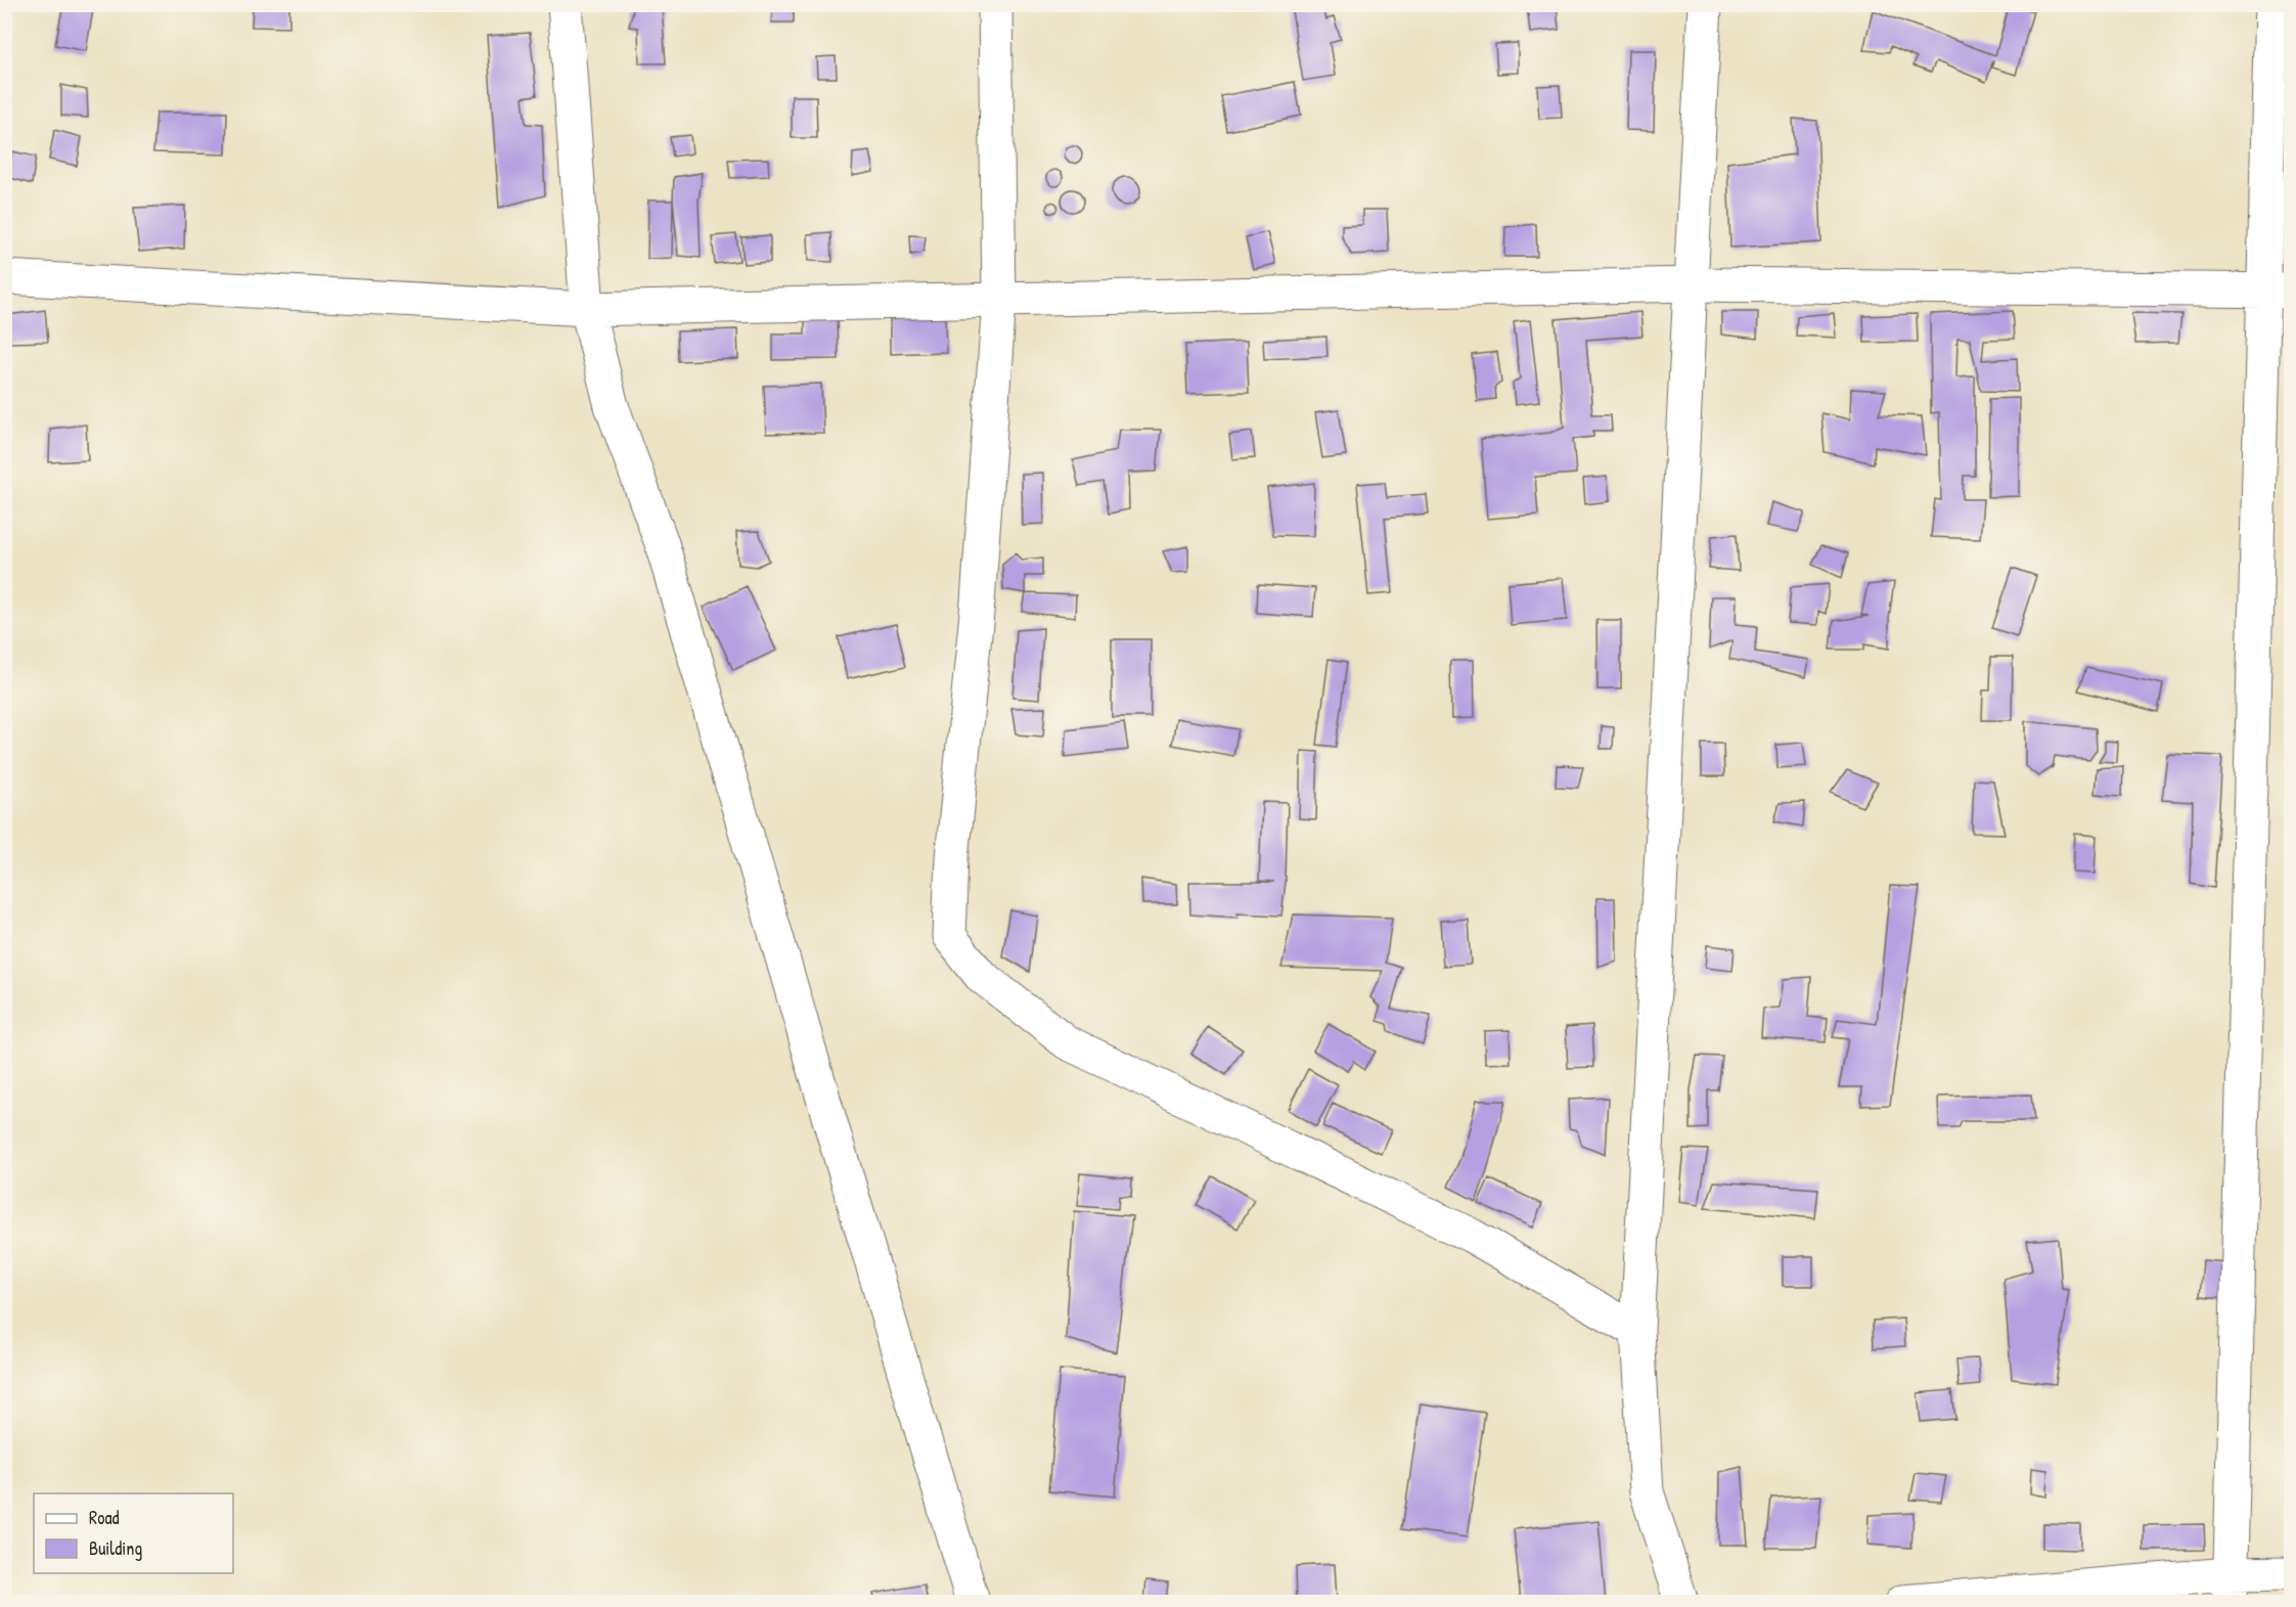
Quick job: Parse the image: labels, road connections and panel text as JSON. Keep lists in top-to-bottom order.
{
  "legend": ["Road", "Building"]
}
